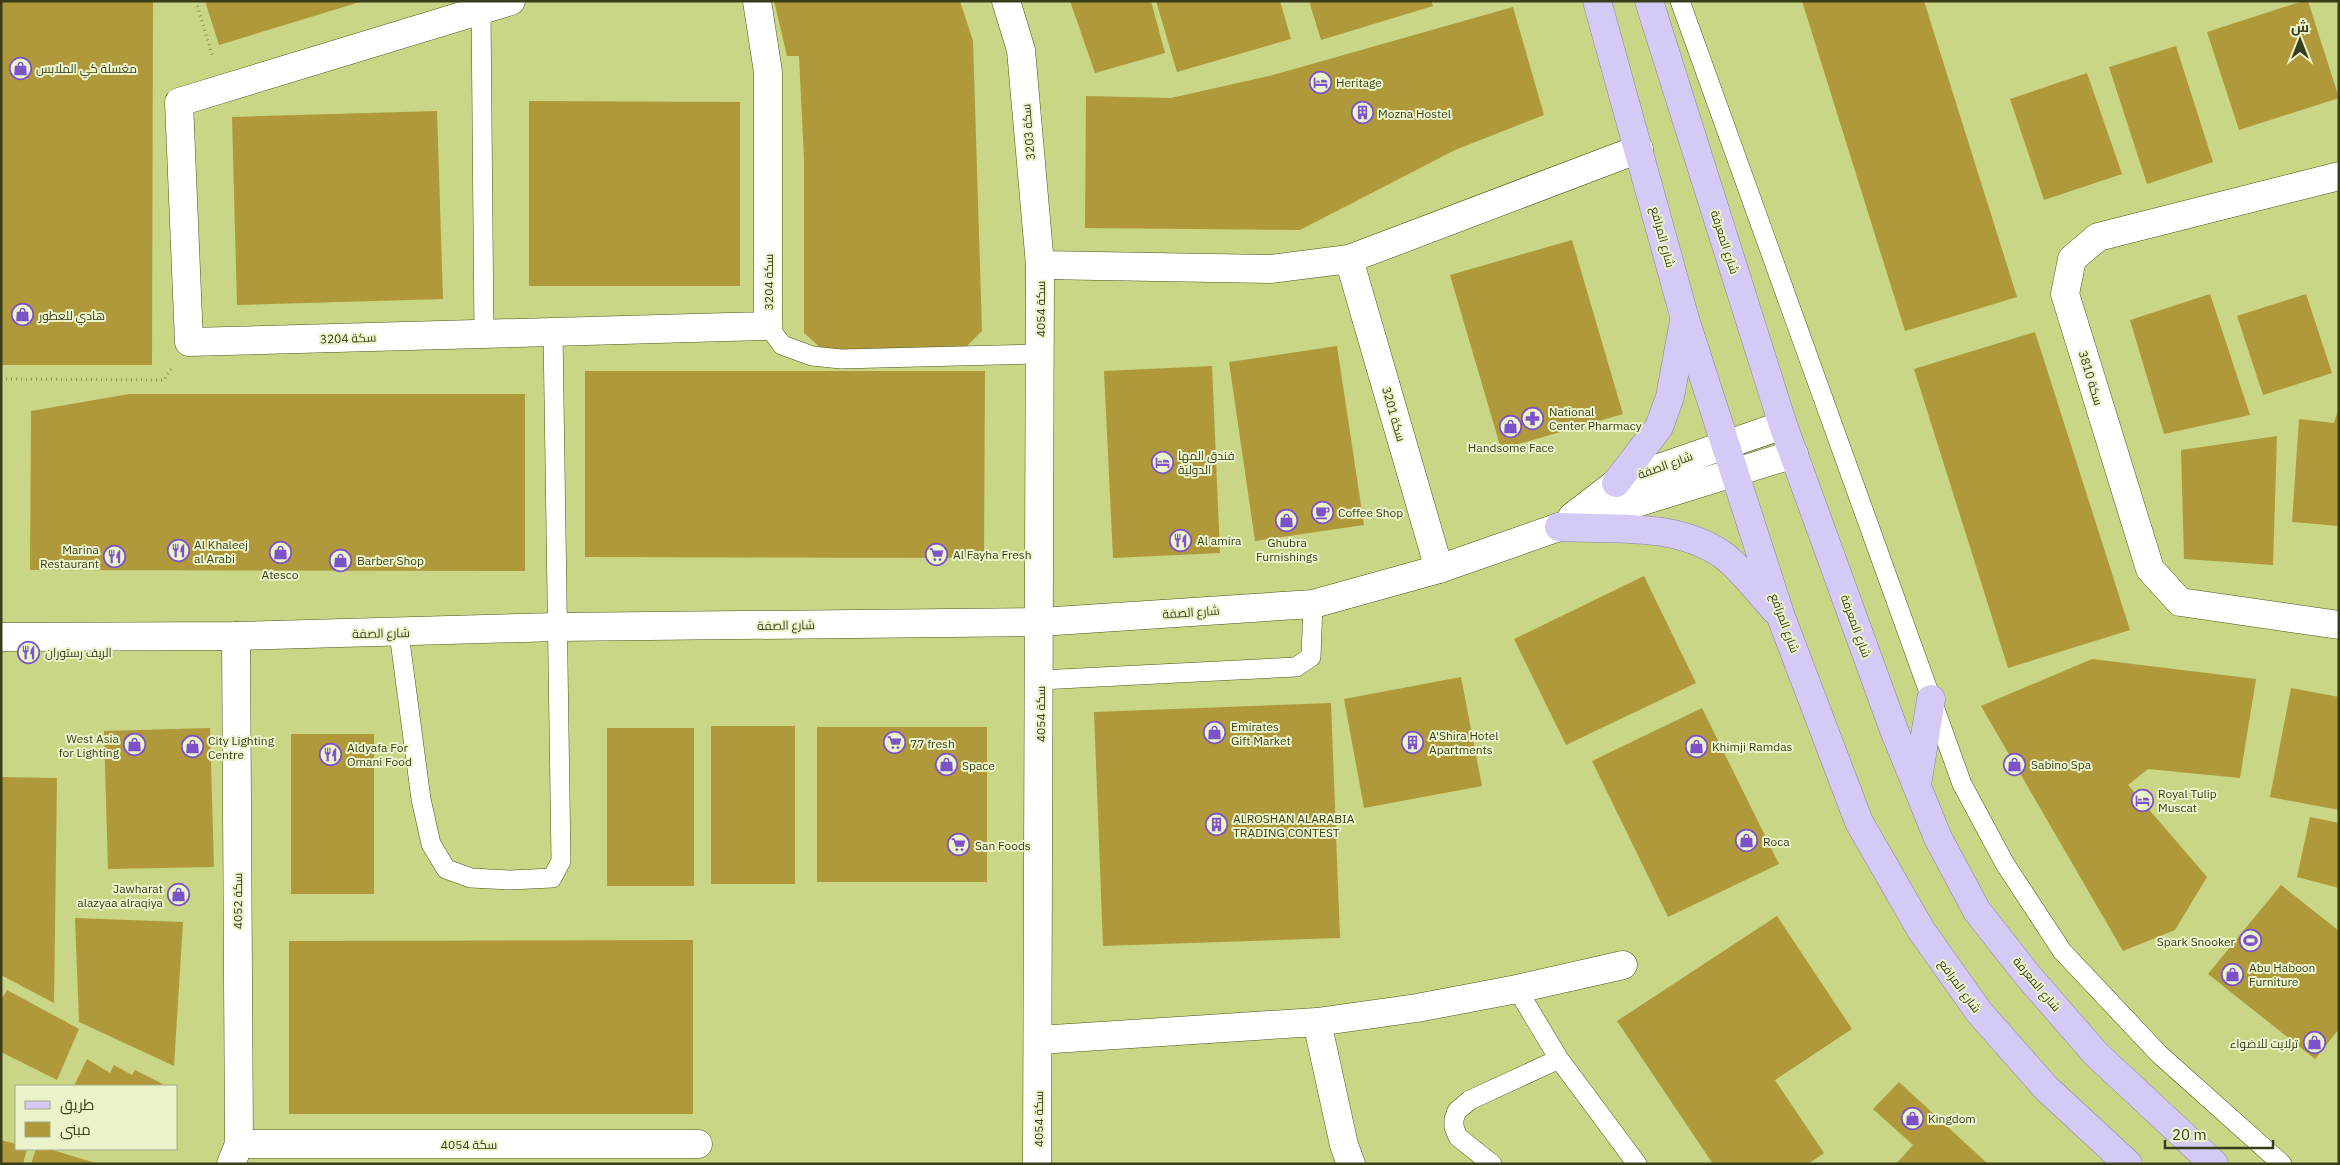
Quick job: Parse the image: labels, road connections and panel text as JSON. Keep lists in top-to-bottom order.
{
  "streets": {
    "main road": ["شارع المرافع", "شارع المعرفة"],
    "street": [
      "سكة 3203",
      "سكة 3204",
      "سكة 4054",
      "سكة 3810",
      "سكة 3201",
      "شارع الصفة",
      "سكة 4052"
    ]
  },
  "crossings": [
    ["سكة 3203", "سكة 4054"],
    ["شارع المرافع", "شارع الصفة"],
    ["شارع المعرفة", "شارع الصفة"],
    ["سكة 4054", "شارع الصفة"],
    ["سكة 4054", "سكة 4052"],
    ["سكة 3201", "شارع الصفة"],
    ["شارع الصفة", "سكة 4052"]
  ],
  "places": {
    "shop": [
      "مغسلة كي الملابس",
      "هادي للعطور",
      "Handsome Face",
      "Ghubra Furnishings",
      "Atesco",
      "Barber Shop",
      "Emirates Gift Market",
      "West Asia for Lighting",
      "Khimji Ramdas",
      "City Lighting Centre",
      "Sabino Spa",
      "Space",
      "Roca",
      "Jawharat alazyaa alraqiya",
      "Abu Haboon Furniture",
      "ترلايت للاضواء",
      "Kingdom"
    ],
    "hotel": ["Heritage", "فندق المها الدولية", "Royal Tulip Muscat"],
    "building": ["Mozna Hostel", "A'Shira Hotel Apartments", "ALROSHAN ALARABIA TRADING CONTEST"],
    "pharmacy": ["National Center Pharmacy"],
    "cafe": ["Coffee Shop"],
    "restaurant": [
      "Al amira",
      "Al Khaleej al Arabi",
      "Marina Restaurant",
      "الریف رستوران",
      "Aldyafa For Omani Food"
    ],
    "supermarket": ["Al Fayha Fresh", "77 fresh", "San Foods"],
    "sports": ["Spark Snooker"]
  },
  "legend": ["طريق", "مبنى"],
  "scale_bar": "20 m",
  "north": "top"
}
